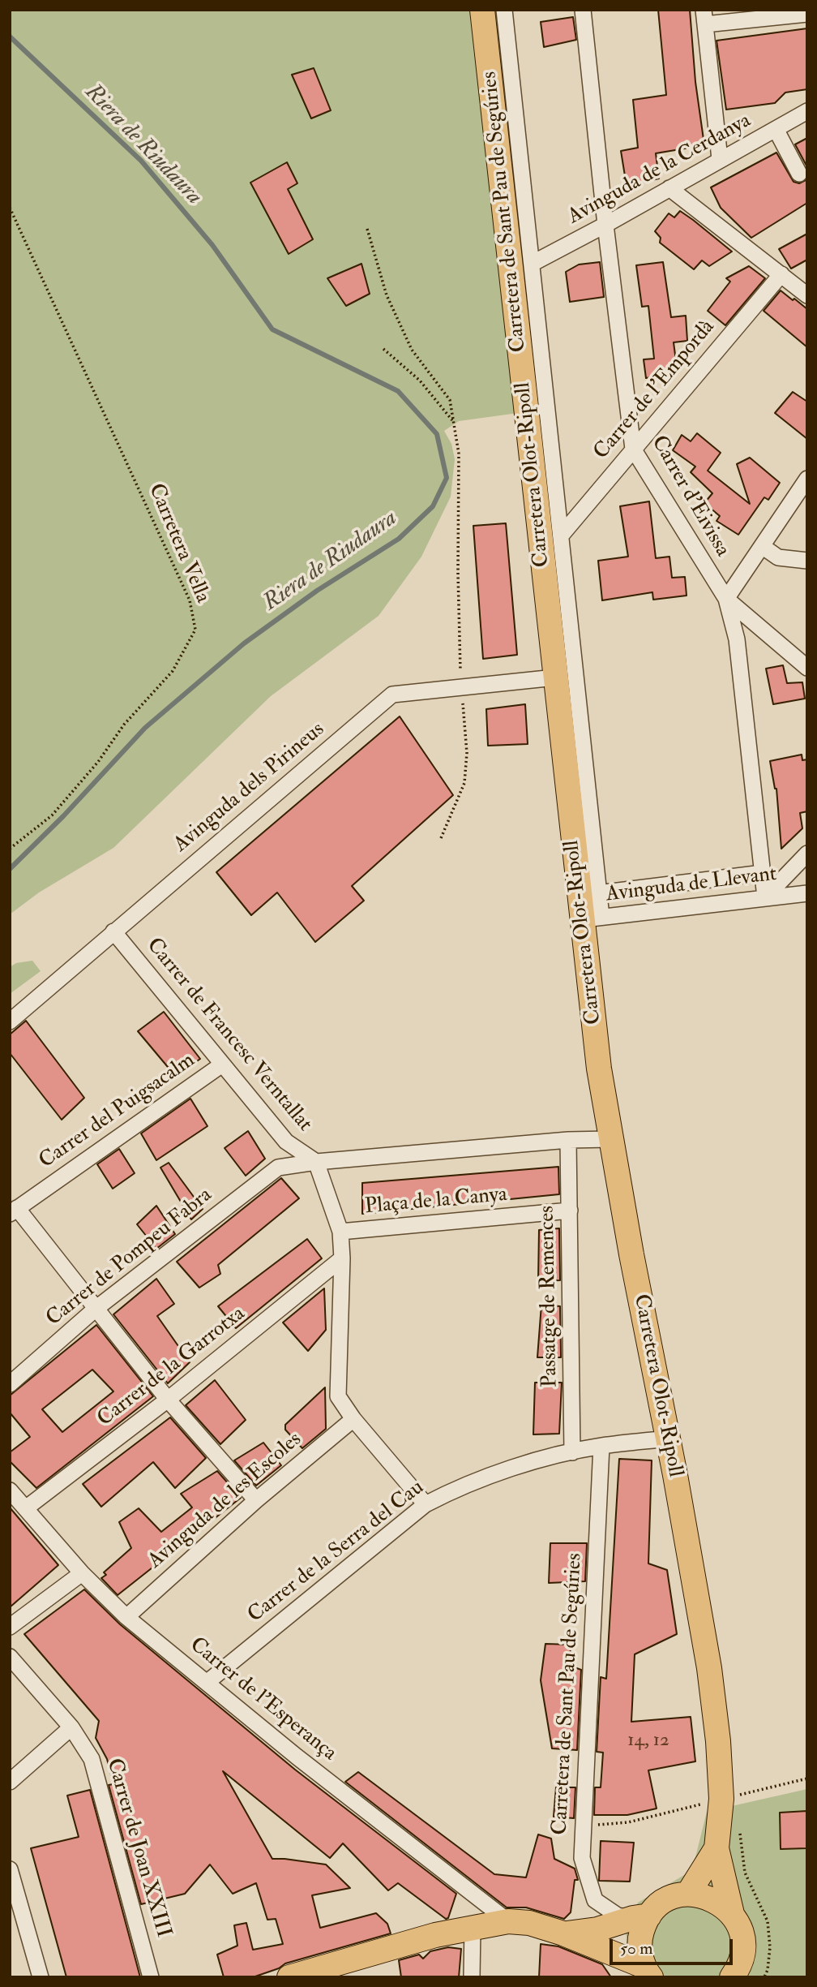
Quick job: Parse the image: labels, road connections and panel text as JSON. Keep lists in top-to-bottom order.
{
  "streets": {
    "main road": ["Carretera Olot-Ripoll"],
    "street": [
      "Avinguda de la Cerdanya",
      "Carretera de Sant Pau de Segúries",
      "Carrer de l'Empordà",
      "Carrer d'Eivissa",
      "Avinguda dels Pirineus",
      "Avinguda de Llevant",
      "Carrer de Francesc Verntallat",
      "Carrer del Puigsacalm",
      "Plaça de la Canya",
      "Carrer de Pompeu Fabra",
      "Passatge de Remences",
      "Carrer de la Garrotxa",
      "Avinguda de les Escoles",
      "Carrer de la Serra del Cau",
      "Carrer de l'Esperança",
      "Carrer de Joan XXIII"
    ],
    "path": ["Carretera Vella"]
  },
  "crossings": [
    ["Avinguda de la Cerdanya", "Carretera de Sant Pau de Segúries"],
    ["Avinguda de la Cerdanya", "Carrer d'Eivissa"],
    ["Carretera de Sant Pau de Segúries", "Carrer de l'Empordà"],
    ["Carretera de Sant Pau de Segúries", "Carretera Olot-Ripoll"],
    ["Carretera de Sant Pau de Segúries", "Avinguda de Llevant"],
    ["Carretera de Sant Pau de Segúries", "Carrer de la Serra del Cau"],
    ["Carrer de l'Empordà", "Carrer d'Eivissa"],
    ["Carretera Olot-Ripoll", "Avinguda dels Pirineus"],
    ["Carretera Olot-Ripoll", "Avinguda de Llevant"],
    ["Carretera Olot-Ripoll", "Carrer de Francesc Verntallat"],
    ["Carretera Olot-Ripoll", "Carrer de la Serra del Cau"],
    ["Carrer d'Eivissa", "Avinguda de Llevant"],
    ["Avinguda dels Pirineus", "Carrer de Francesc Verntallat"],
    ["Carrer de Francesc Verntallat", "Carrer del Puigsacalm"],
    ["Carrer de Francesc Verntallat", "Carrer de Pompeu Fabra"],
    ["Carrer de Francesc Verntallat", "Passatge de Remences"],
    ["Plaça de la Canya", "Passatge de Remences"],
    ["Passatge de Remences", "Carrer de la Serra del Cau"],
    ["Carrer de la Garrotxa", "Carrer de l'Esperança"],
    ["Avinguda de les Escoles", "Carrer de l'Esperança"],
    ["Carrer de la Serra del Cau", "Carrer de l'Esperança"]
  ],
  "water": ["Riera de Riudaura"],
  "house_numbers": ["14, 12"],
  "scale_bar": "50 m"
}
